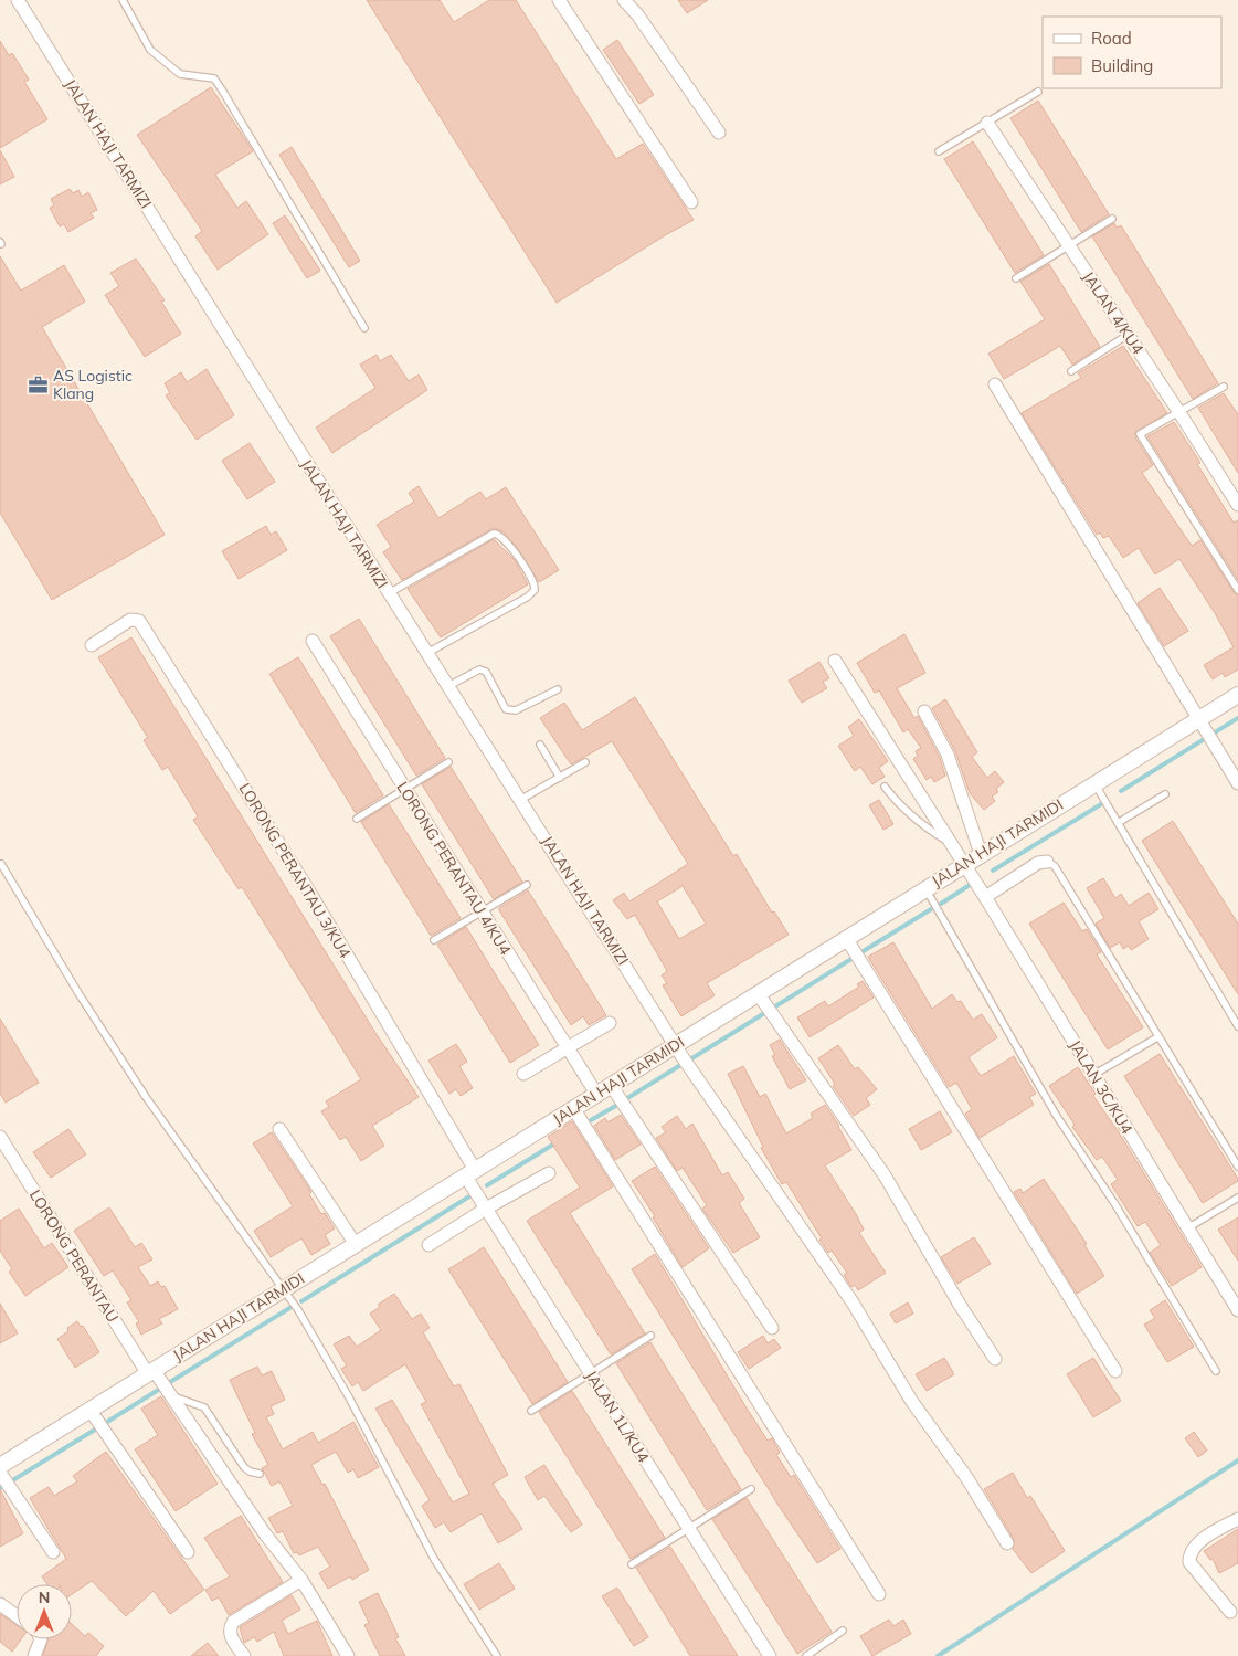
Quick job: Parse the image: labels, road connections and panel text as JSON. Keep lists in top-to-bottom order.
{
  "streets": {
    "street": [
      "JALAN HAJI TARMIZI",
      "JALAN 4/KU4",
      "JALAN HAJI TARMIDI",
      "LORONG PERANTAU 4/KU4",
      "LORONG PERANTAU 3/KU4",
      "JALAN 3C/KU4",
      "LORONG PERANTAU",
      "JALAN 1L/KU4"
    ]
  },
  "crossings": [
    ["JALAN HAJI TARMIZI", "JALAN HAJI TARMIDI"],
    ["JALAN HAJI TARMIDI", "LORONG PERANTAU 4/KU4"],
    ["JALAN HAJI TARMIDI", "LORONG PERANTAU 3/KU4"],
    ["JALAN HAJI TARMIDI", "JALAN 3C/KU4"],
    ["JALAN HAJI TARMIDI", "LORONG PERANTAU"],
    ["JALAN HAJI TARMIDI", "JALAN 1L/KU4"],
    ["LORONG PERANTAU 3/KU4", "JALAN 1L/KU4"]
  ],
  "places": {
    "office": ["AS Logistic Klang"]
  },
  "legend": ["Road", "Building"],
  "north": "top"
}
